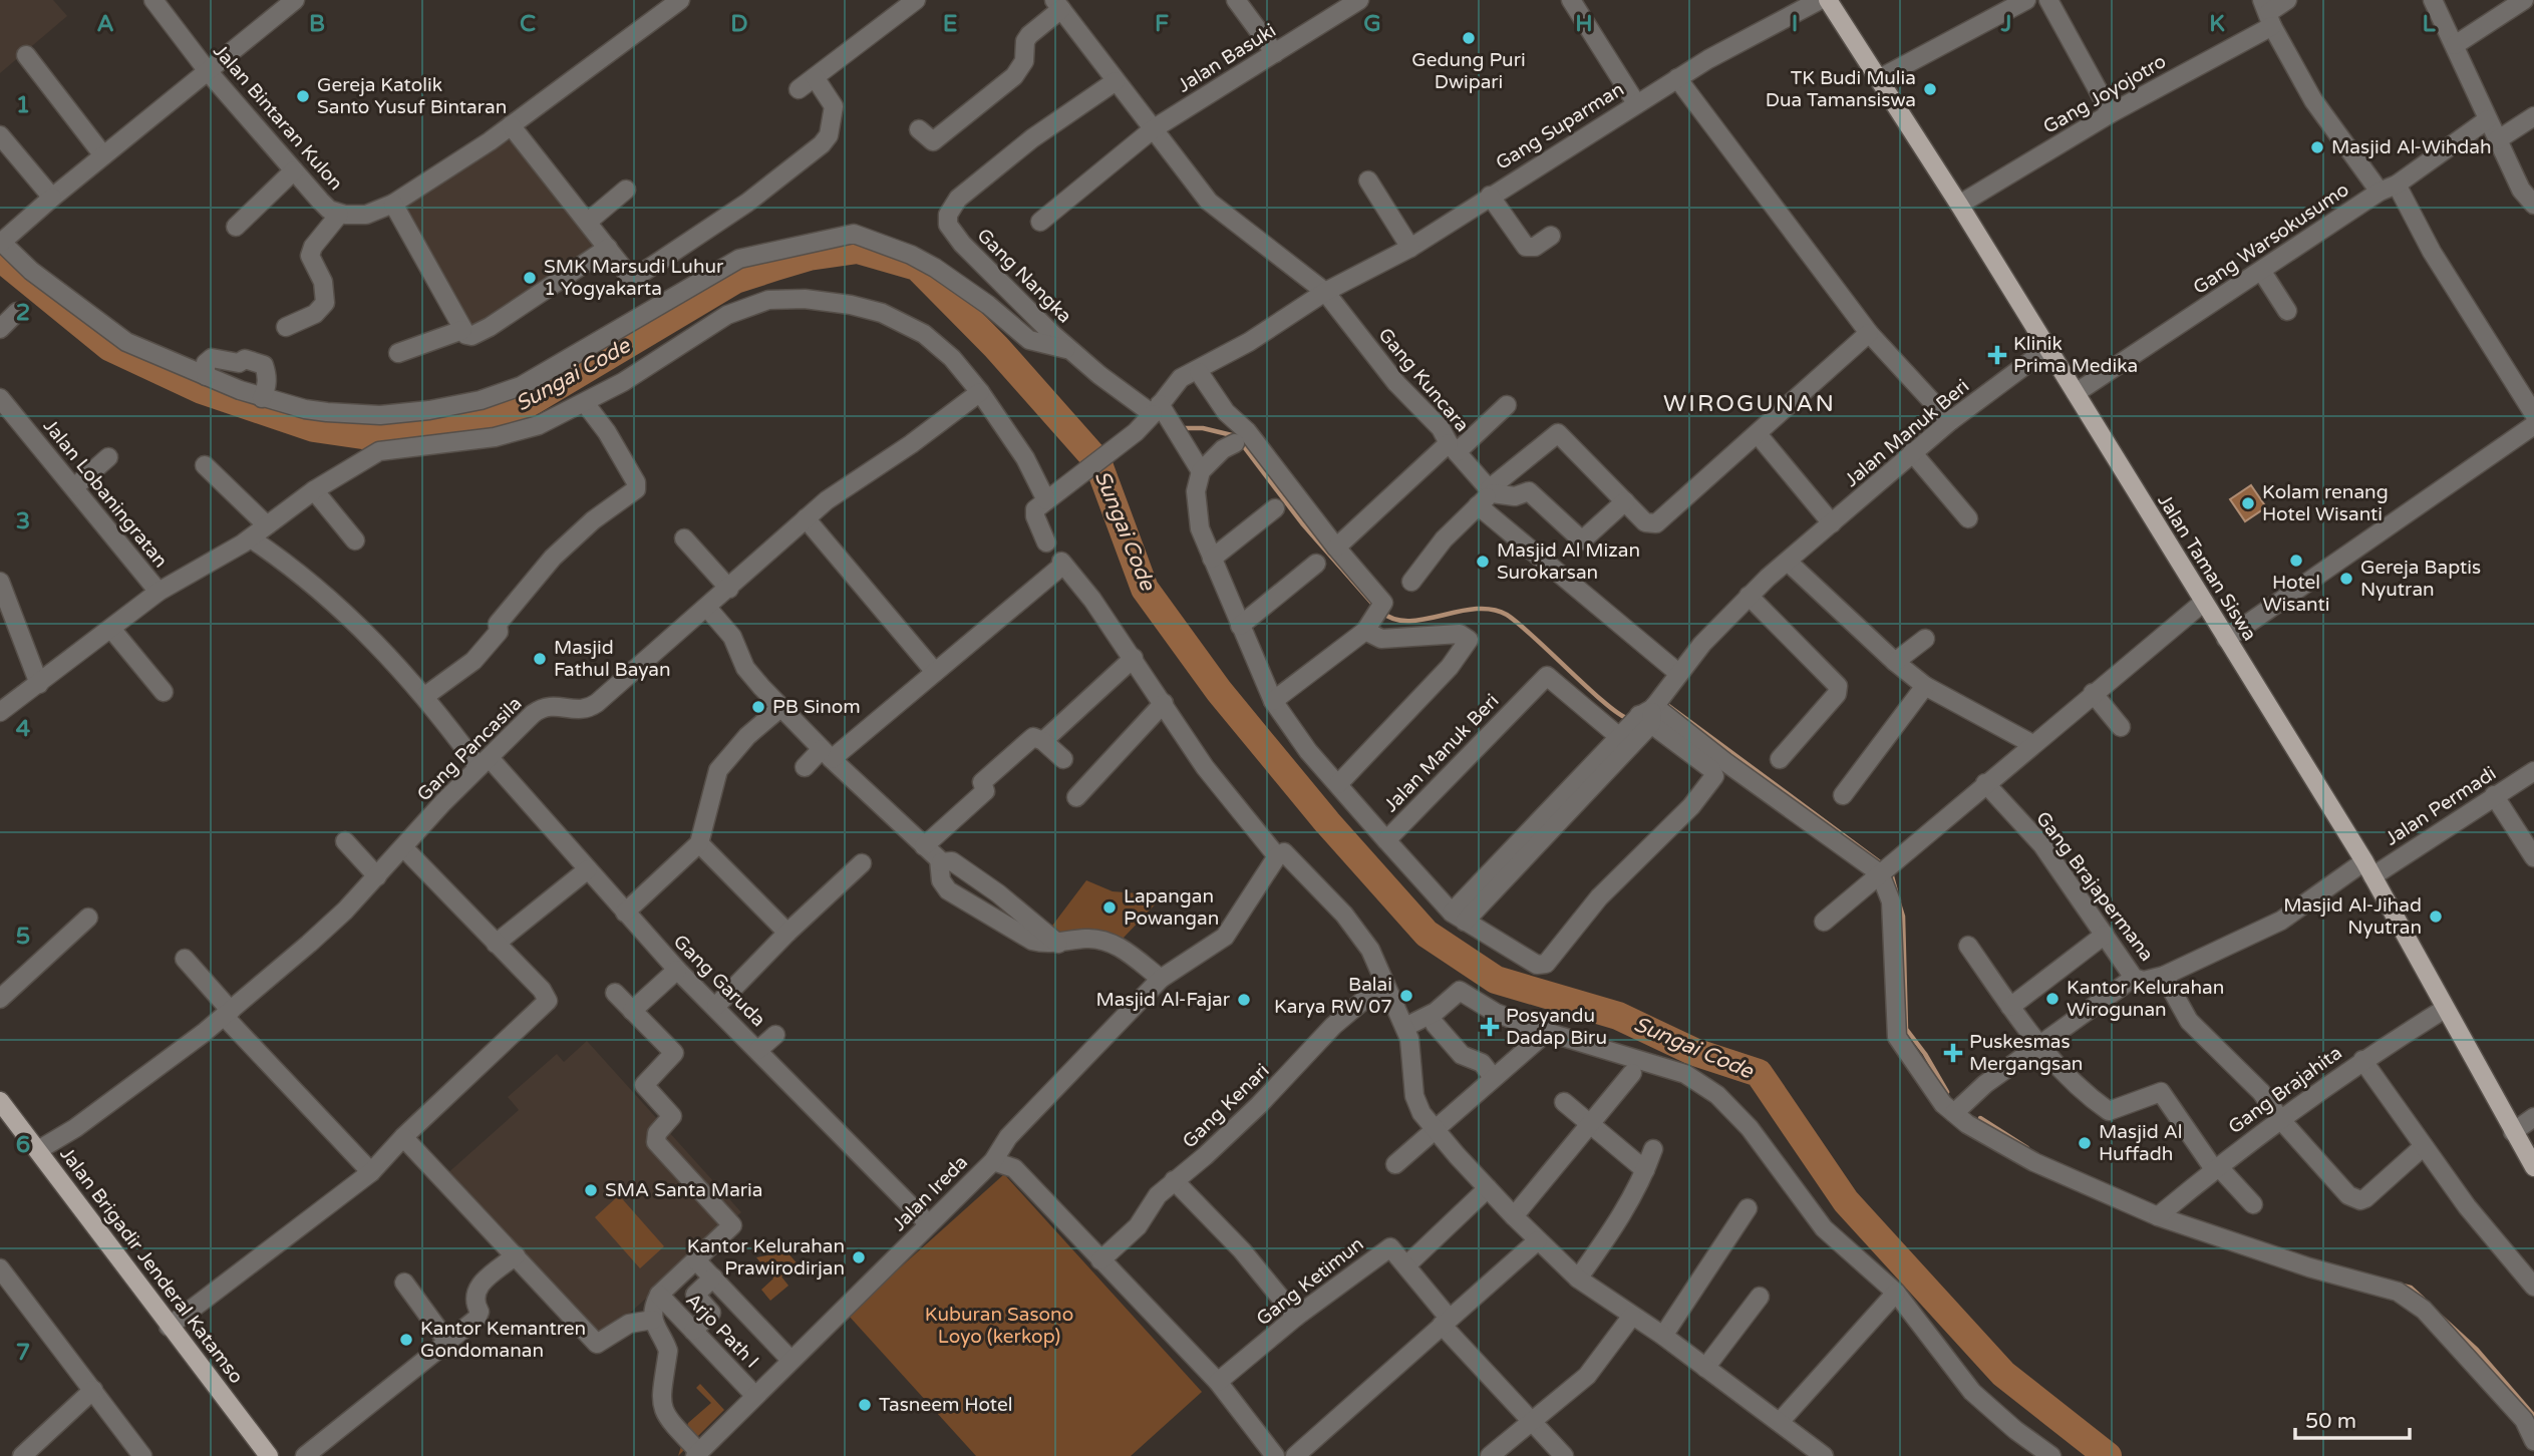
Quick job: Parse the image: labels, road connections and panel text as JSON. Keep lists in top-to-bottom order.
{
  "streets": {
    "main road": ["Jalan Taman Siswa", "Jalan Brigadir Jenderal Katamso"],
    "street": [
      "Jalan Basuki",
      "Gang Joyojotro",
      "Jalan Bintaran Kulon",
      "Gang Suparman",
      "Gang Warsokusumo",
      "Gang Nangka",
      "Gang Kuncara",
      "Jalan Manuk Beri",
      "Jalan Lobaningratan",
      "Gang Pancasila",
      "Jalan Permadi",
      "Gang Brajapermana",
      "Gang Garuda",
      "Gang Brajahita",
      "Gang Kenari",
      "Jalan Ireda",
      "Gang Ketimun",
      "Arjo Path I"
    ]
  },
  "crossings": [
    ["Jalan Basuki", "Gang Kuncara"],
    ["Gang Joyojotro", "Jalan Taman Siswa"],
    ["Gang Suparman", "Gang Kuncara"],
    ["Gang Warsokusumo", "Jalan Taman Siswa"],
    ["Gang Nangka", "Gang Kuncara"],
    ["Jalan Manuk Beri", "Jalan Taman Siswa"],
    ["Jalan Taman Siswa", "Jalan Permadi"],
    ["Jalan Taman Siswa", "Gang Brajapermana"],
    ["Jalan Taman Siswa", "Gang Brajahita"],
    ["Gang Pancasila", "Gang Garuda"],
    ["Gang Pancasila", "Jalan Brigadir Jenderal Katamso"],
    ["Jalan Permadi", "Gang Brajapermana"],
    ["Gang Garuda", "Jalan Ireda"],
    ["Gang Kenari", "Jalan Ireda"],
    ["Jalan Ireda", "Gang Ketimun"],
    ["Jalan Ireda", "Arjo Path I"]
  ],
  "districts": ["WIROGUNAN"],
  "water": ["Sungai Code"],
  "parks": ["Kuburan Sasono Loyo (kerkop)"],
  "places": {
    "other": [
      "Gedung Puri Dwipari",
      "TK Budi Mulia Dua Tamansiswa",
      "Gereja Katolik Santo Yusuf Bintaran",
      "Masjid Al-Wihdah",
      "SMK Marsudi Luhur 1 Yogyakarta",
      "Kolam renang Hotel Wisanti",
      "Hotel Wisanti",
      "Masjid Al Mizan Surokarsan",
      "Gereja Baptis Nyutran",
      "Masjid Fathul Bayan",
      "PB Sinom",
      "Lapangan Powangan",
      "Masjid Al-Jihad Nyutran",
      "Balai Karya RW 07",
      "Kantor Kelurahan Wirogunan",
      "Masjid Al-Fajar",
      "Masjid Al Huffadh",
      "SMA Santa Maria",
      "Kantor Kelurahan Prawirodirjan",
      "Kantor Kemantren Gondomanan",
      "Tasneem Hotel"
    ],
    "health": ["Klinik Prima Medika", "Posyandu Dadap Biru", "Puskesmas Mergangsan"]
  },
  "scale_bar": "50 m",
  "grid": {
    "columns": [
      "A",
      "B",
      "C",
      "D",
      "E",
      "F",
      "G",
      "H",
      "I",
      "J",
      "K",
      "L"
    ],
    "rows": [
      "1",
      "2",
      "3",
      "4",
      "5",
      "6",
      "7"
    ]
  }
}
